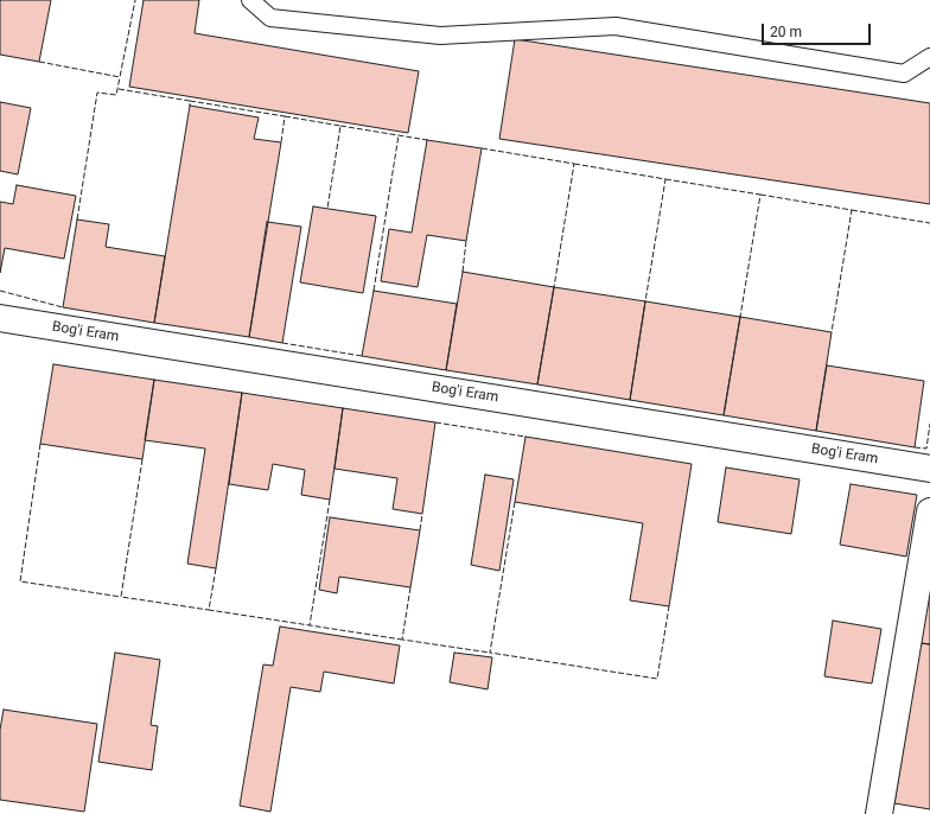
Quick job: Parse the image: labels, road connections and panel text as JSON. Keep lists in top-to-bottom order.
{
  "streets": {
    "street": ["Bog'i Eram"]
  },
  "scale_bar": "20 m"
}
